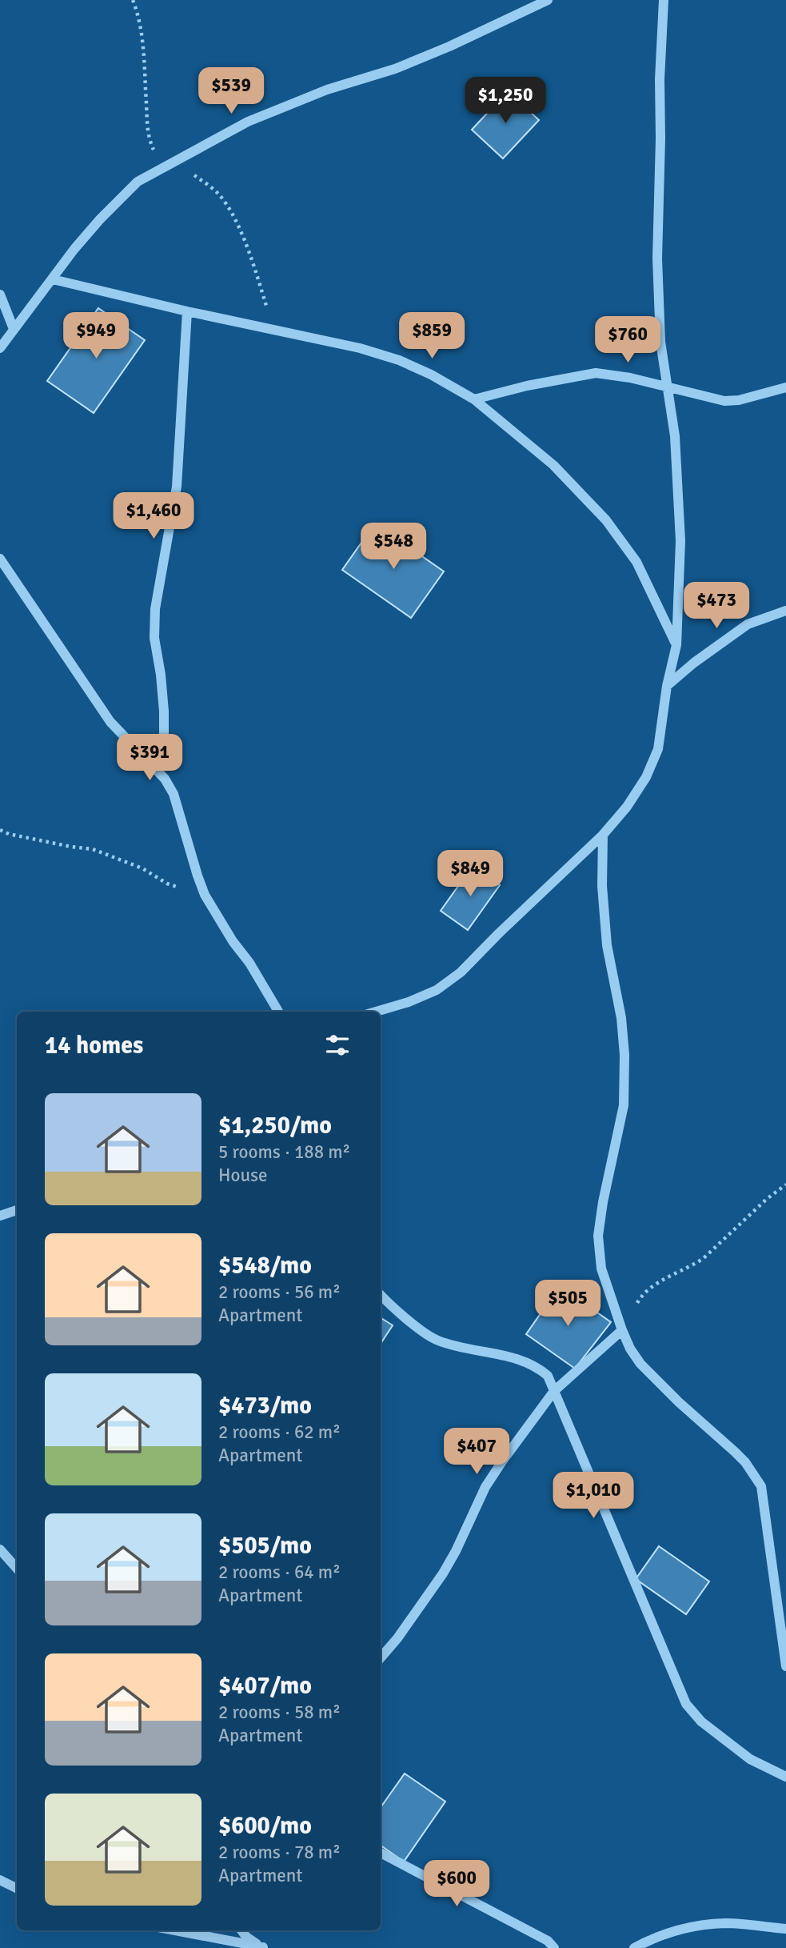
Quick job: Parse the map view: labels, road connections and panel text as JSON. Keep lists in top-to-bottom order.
{
  "page": {
    "price": [
      "$539",
      "$1,250",
      "$949",
      "$859",
      "$760",
      "$1,460",
      "$548",
      "$473",
      "$391",
      "$849",
      "$505",
      "$407",
      "$1,010",
      "$600"
    ],
    "heading": "14 homes",
    "list": [
      {
        "name": "$1,250/mo",
        "note": "5 rooms · 188 m² · House"
      },
      {
        "name": "$548/mo",
        "note": "2 rooms · 56 m² · Apartment"
      },
      {
        "name": "$473/mo",
        "note": "2 rooms · 62 m² · Apartment"
      },
      {
        "name": "$505/mo",
        "note": "2 rooms · 64 m² · Apartment"
      },
      {
        "name": "$407/mo",
        "note": "2 rooms · 58 m² · Apartment"
      },
      {
        "name": "$600/mo",
        "note": "2 rooms · 78 m² · Apartment"
      }
    ]
  }
}
